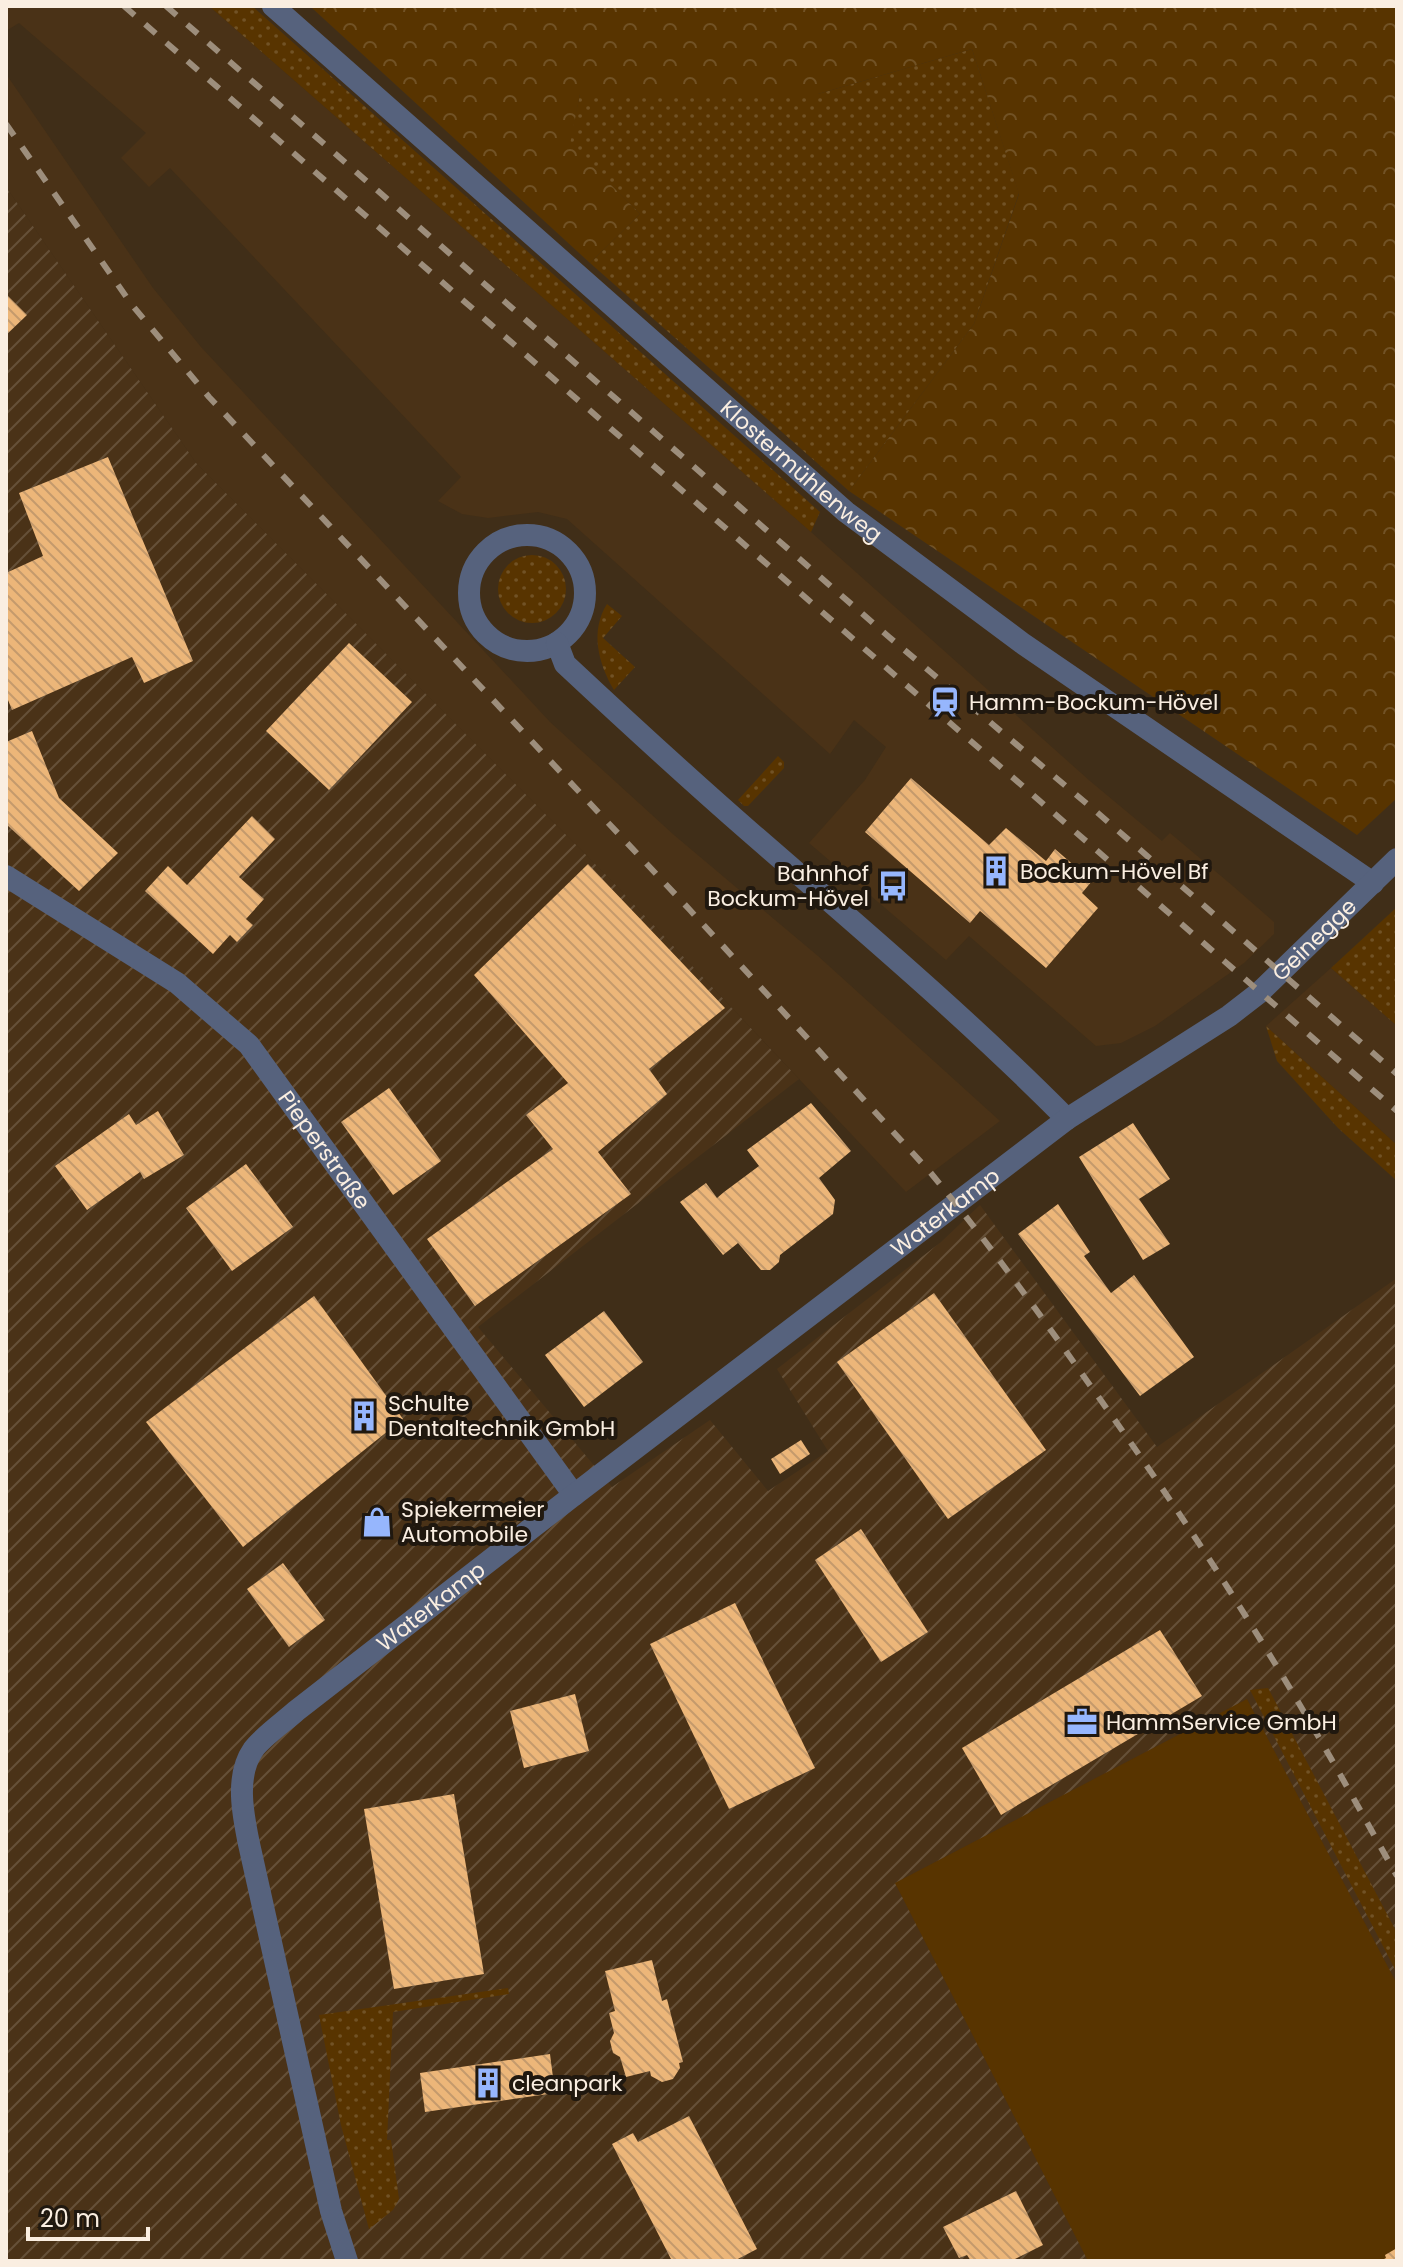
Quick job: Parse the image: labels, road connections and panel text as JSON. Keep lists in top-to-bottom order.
{
  "streets": {
    "street": [
      "Klostermühlenweg",
      "Geinegge",
      "Pieperstraße",
      "Waterkamp"
    ]
  },
  "crossings": [
    ["Klostermühlenweg", "Geinegge"],
    ["Geinegge", "Waterkamp"],
    ["Pieperstraße", "Waterkamp"]
  ],
  "places": {
    "station": ["Hamm-Bockum-Hövel"],
    "building": ["Bockum-Hövel Bf", "Schulte Dentaltechnik GmbH", "cleanpark"],
    "bus stop": ["Bahnhof Bockum-Hövel"],
    "shop": ["Spiekermeier Automobile"],
    "office": ["HammService GmbH"]
  },
  "scale_bar": "20 m"
}
